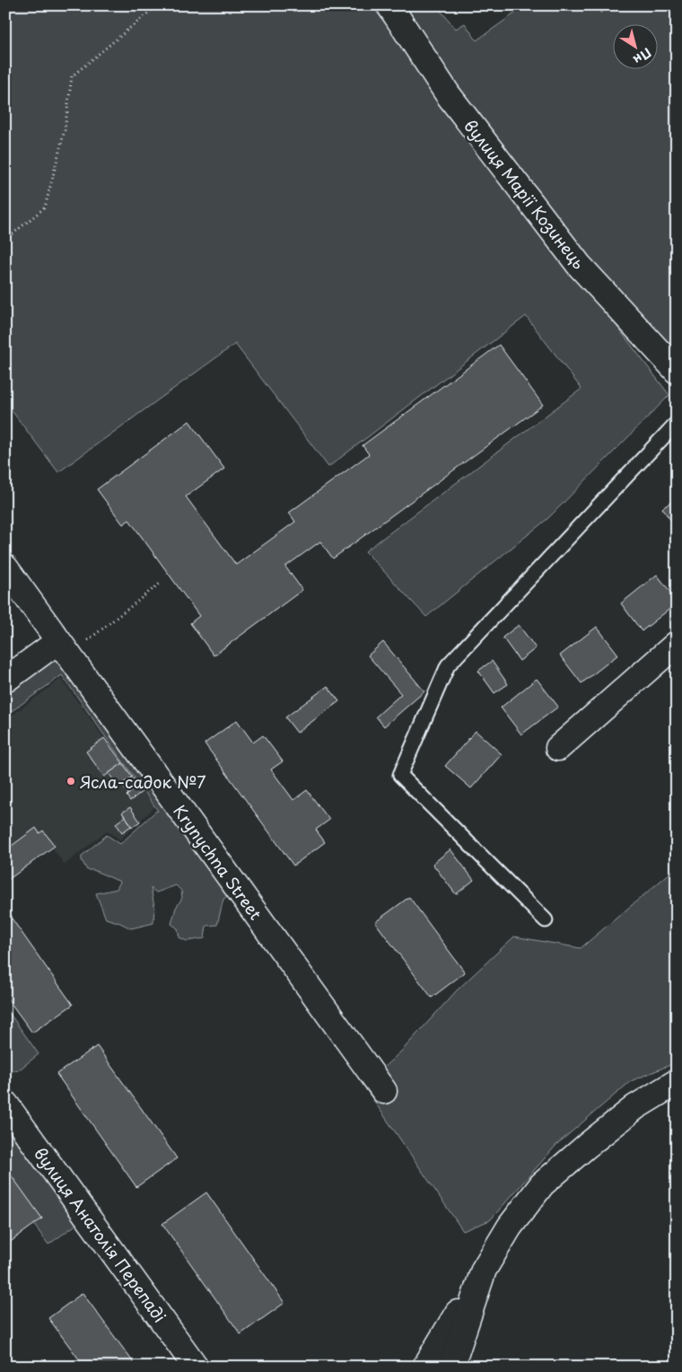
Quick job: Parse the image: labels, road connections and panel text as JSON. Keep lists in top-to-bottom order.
{
  "streets": {
    "street": ["вулиця Марії Козинець", "Krynychna Street", "вулиця Анатолія Перепаді"]
  },
  "places": ["Ясла-садок №7"],
  "north": "bottom right"
}
